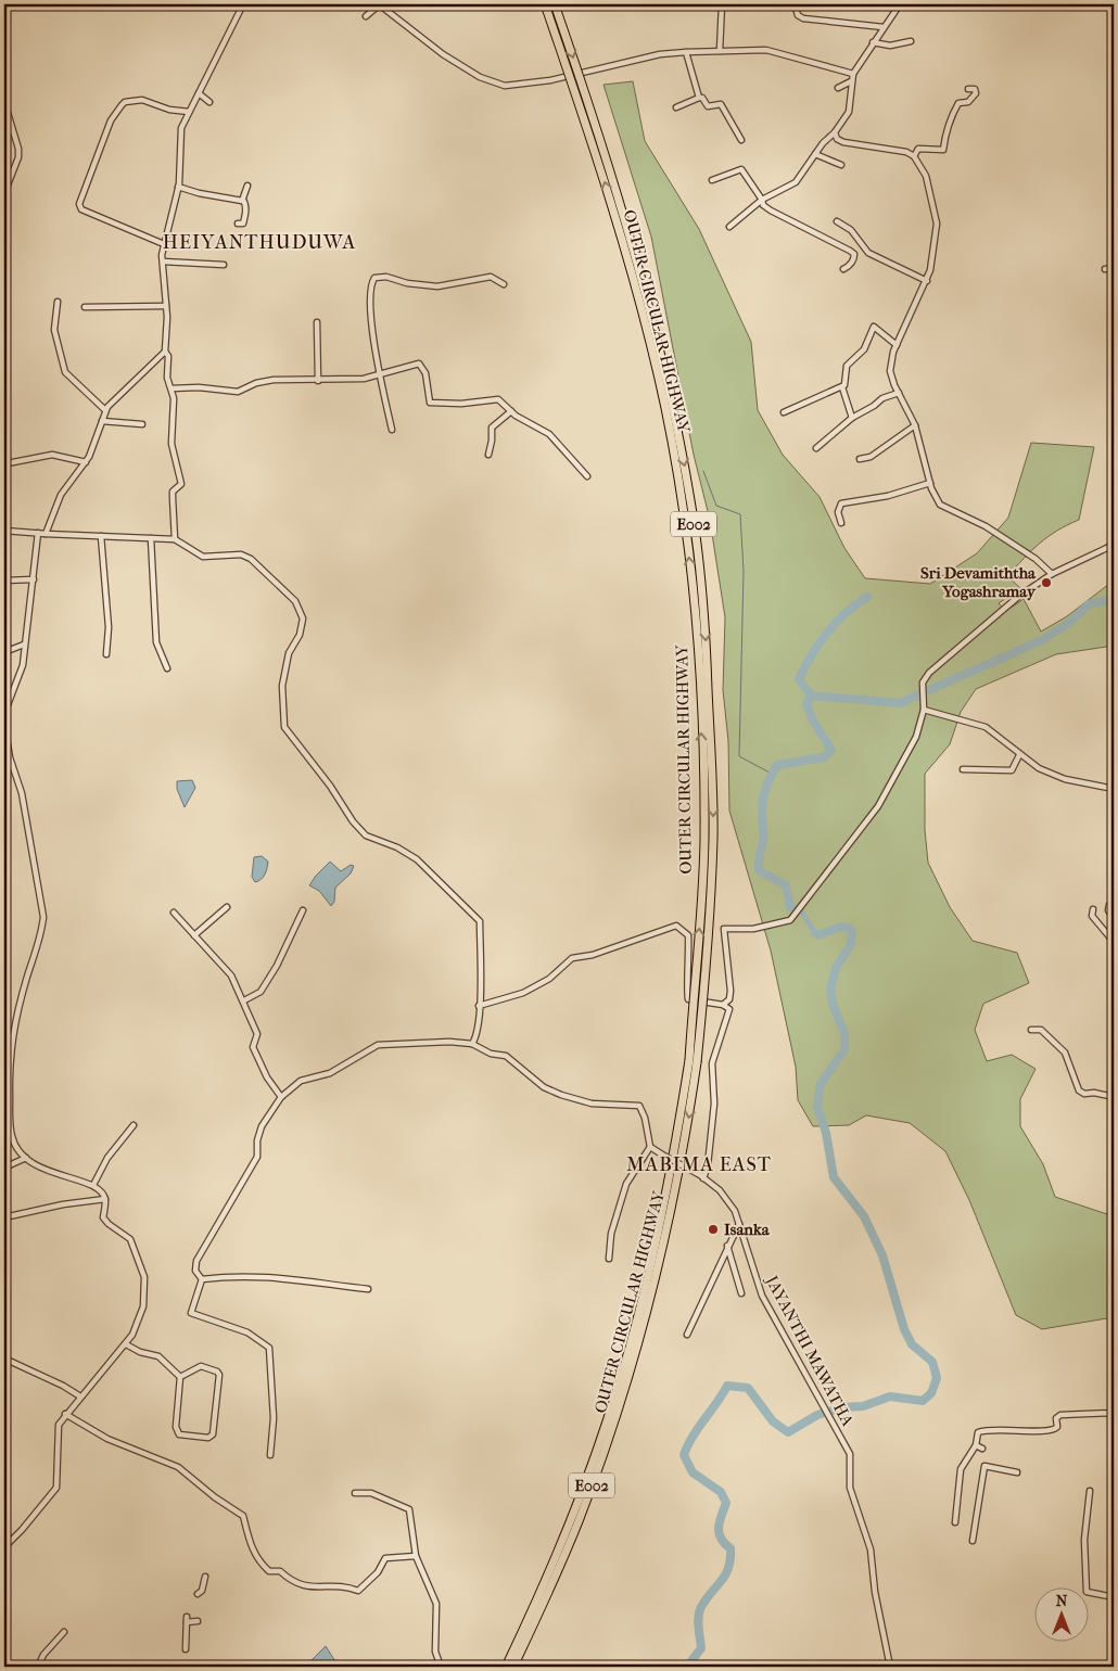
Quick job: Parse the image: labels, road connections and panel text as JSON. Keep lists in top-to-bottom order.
{
  "streets": {
    "highway": ["OUTER CIRCULAR HIGHWAY", "E002"],
    "street": ["JAYANTHI MAWATHA"]
  },
  "districts": ["HEIYANTHUDUWA", "MABIMA EAST"],
  "places": ["Sri Devamiththa Yogashramay", "Isanka"],
  "north": "top"
}
